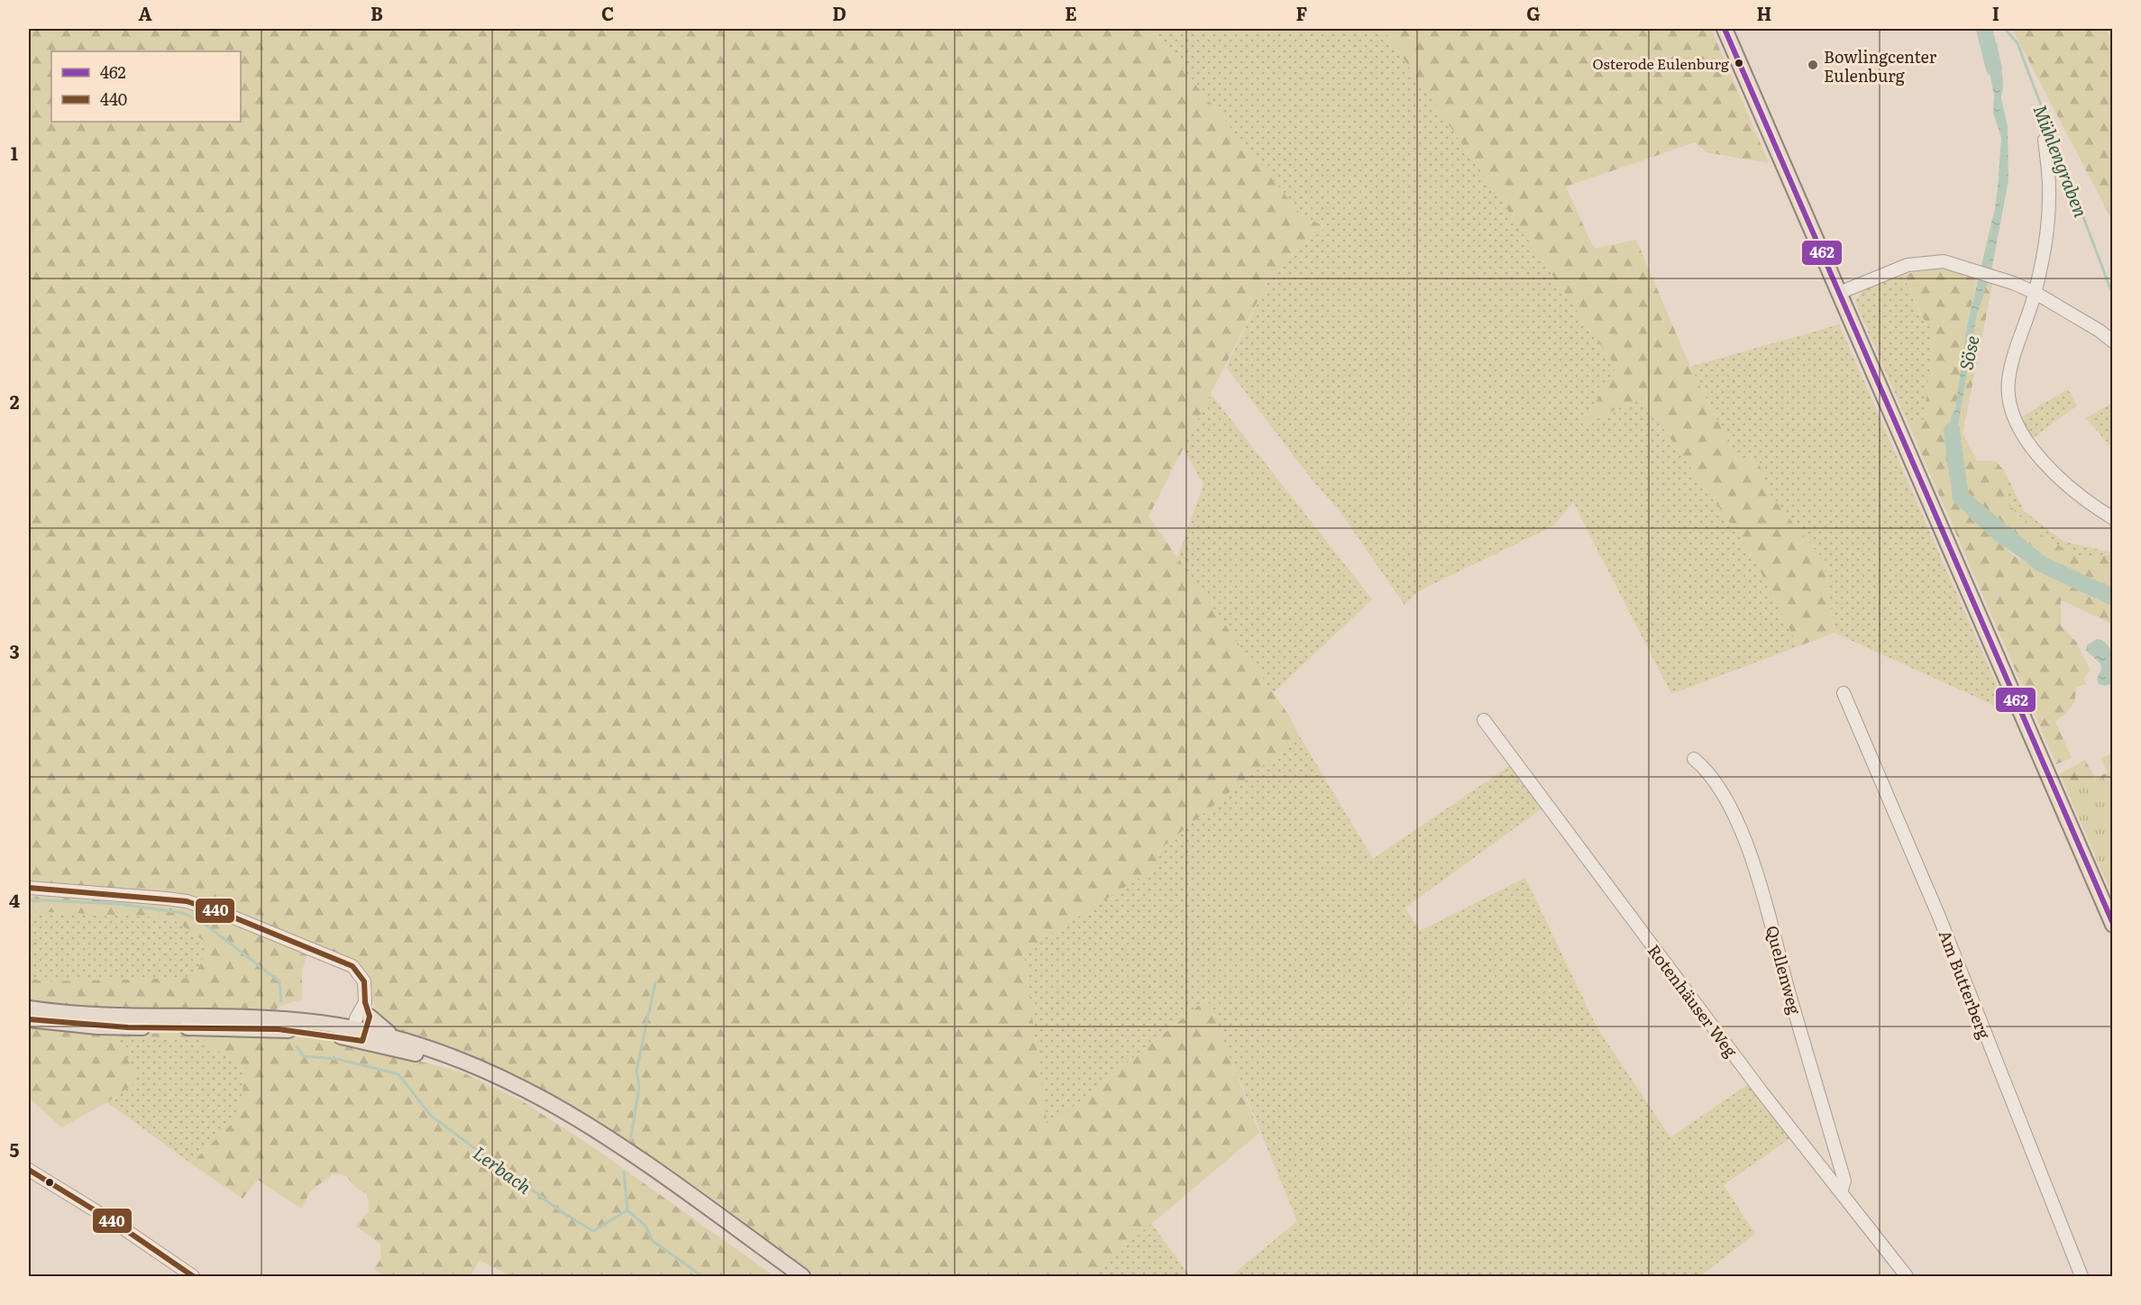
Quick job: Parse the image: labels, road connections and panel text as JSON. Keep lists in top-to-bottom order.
{
  "streets": {
    "street": ["Quellenweg", "Am Butterberg", "Rotenhäuser Weg"]
  },
  "crossings": [
    ["Quellenweg", "Rotenhäuser Weg"]
  ],
  "water": ["Mühlengraben", "Söse", "Lerbach"],
  "places": ["Osterode Eulenburg", "Bowlingcenter Eulenburg"],
  "lines": ["transit line 462", "transit line 440"],
  "legend": ["462", "440"],
  "grid": {
    "columns": [
      "A",
      "B",
      "C",
      "D",
      "E",
      "F",
      "G",
      "H",
      "I"
    ],
    "rows": [
      "1",
      "2",
      "3",
      "4",
      "5"
    ]
  }
}
